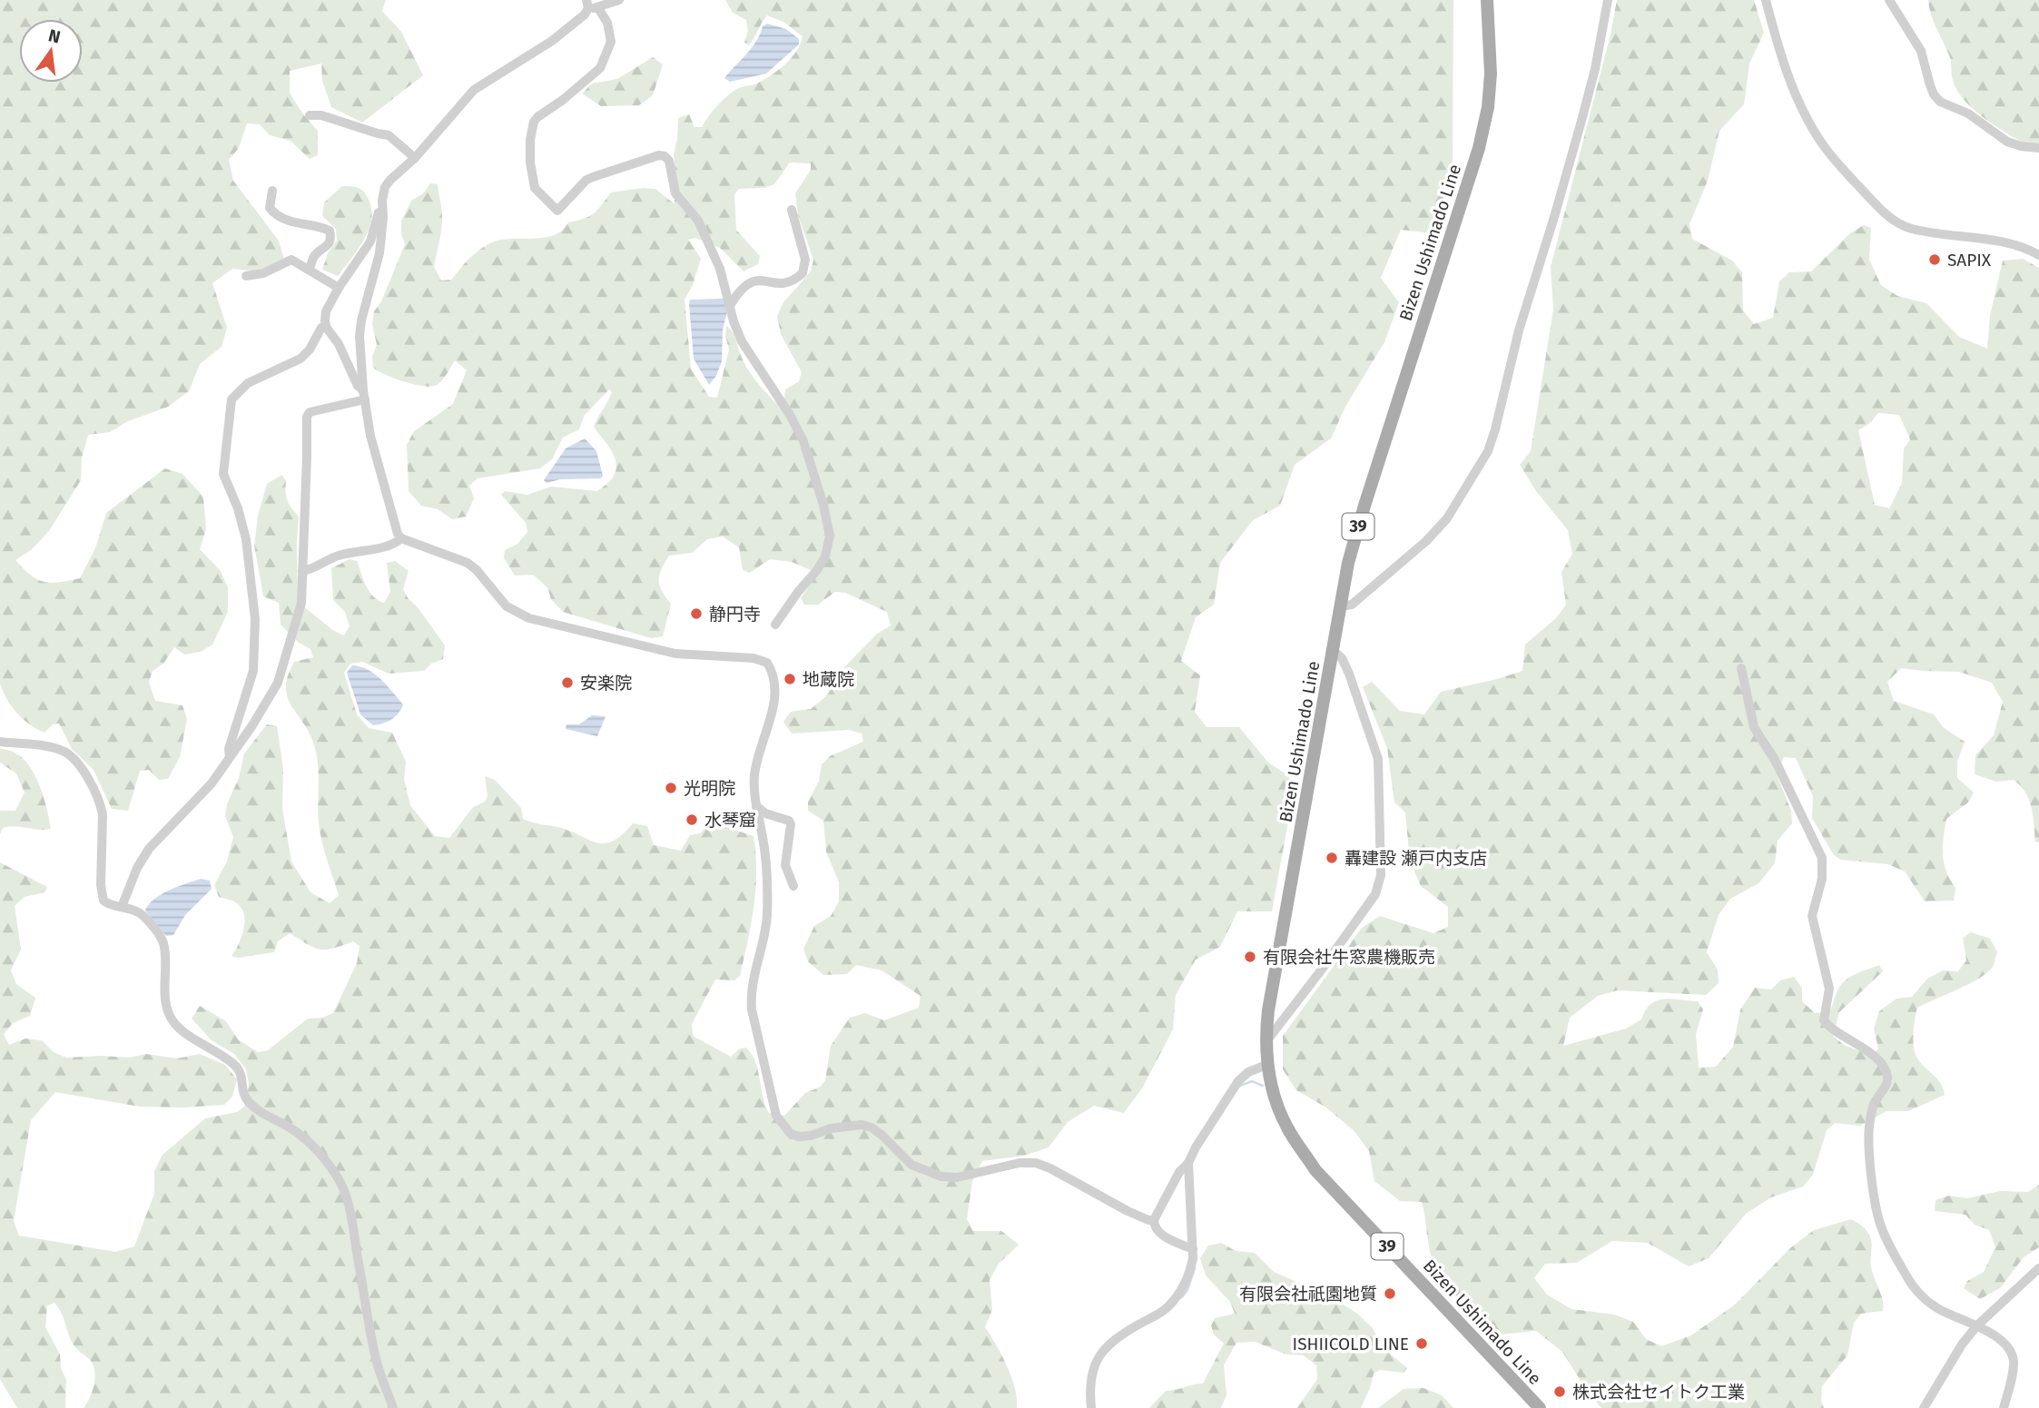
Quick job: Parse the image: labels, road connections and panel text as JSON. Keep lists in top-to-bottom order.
{
  "streets": {
    "main road": ["Bizen Ushimado Line", "39"]
  },
  "places": [
    "SAPIX",
    "静円寺",
    "地蔵院",
    "安楽院",
    "光明院",
    "水琴窟",
    "轟建設 瀬戸内支店",
    "有限会社牛窓農機販売",
    "有限会社祇園地質",
    "ISHIICOLD LINE",
    "株式会社セイトク工業"
  ],
  "north": "top"
}
